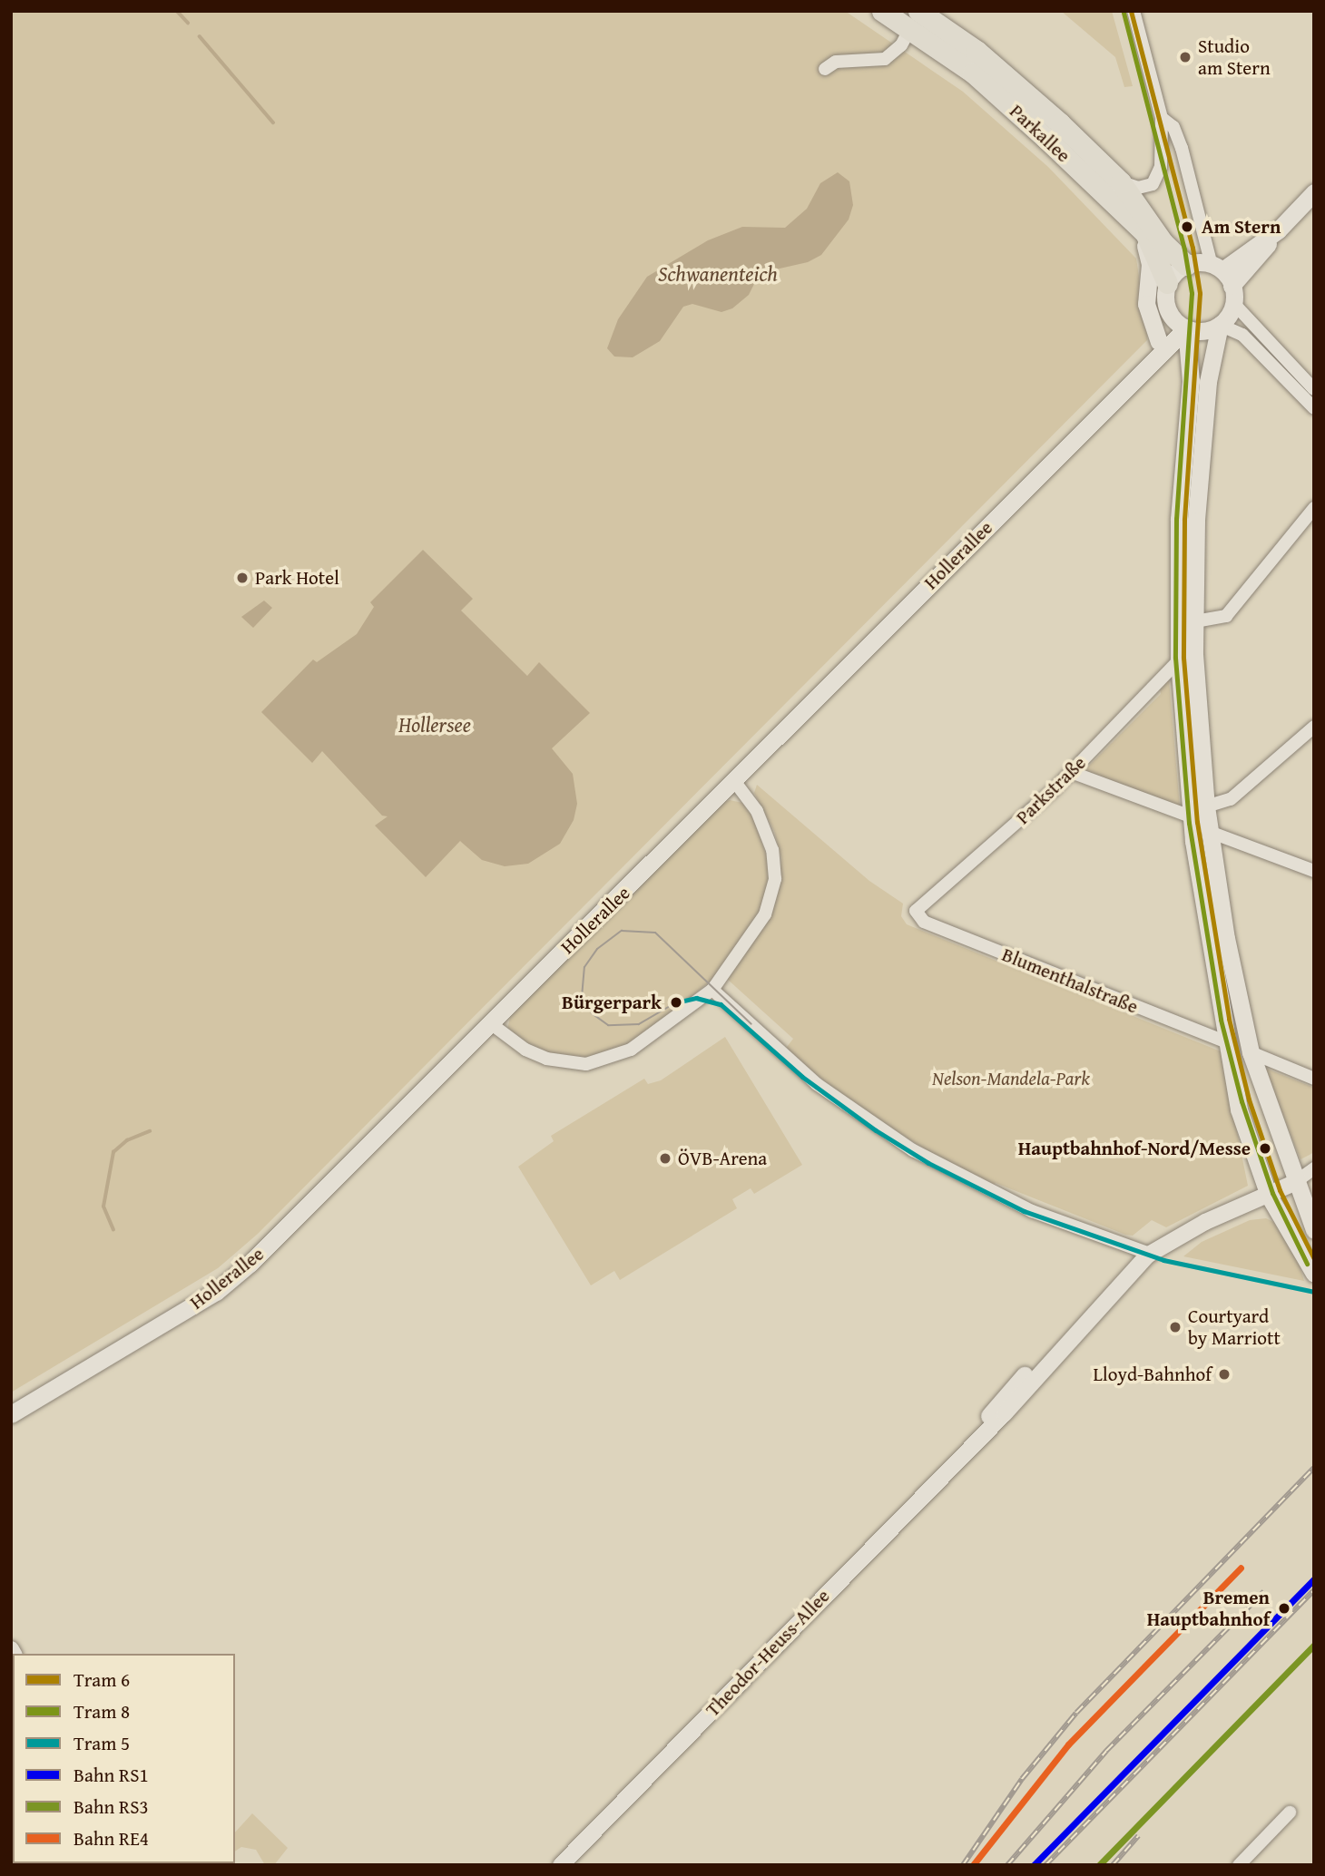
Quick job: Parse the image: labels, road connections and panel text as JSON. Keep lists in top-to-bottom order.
{
  "streets": {
    "main road": ["Parkallee", "Hollerallee"],
    "street": ["Parkstraße", "Blumenthalstraße", "Theodor-Heuss-Allee"]
  },
  "crossings": [
    ["Parkallee", "Hollerallee"],
    ["Parkstraße", "Blumenthalstraße"]
  ],
  "water": ["Schwanenteich", "Hollersee"],
  "parks": ["Nelson-Mandela-Park"],
  "places": [
    "Studio am Stern",
    "Am Stern",
    "Park Hotel",
    "Bürgerpark",
    "Hauptbahnhof-Nord/Messe",
    "ÖVB-Arena",
    "Courtyard by Marriott",
    "Lloyd-Bahnhof",
    "Bremen Hauptbahnhof"
  ],
  "lines": [
    "tram line 6",
    "tram line 8",
    "tram line 5",
    "rail line RE4",
    "rail line RS1",
    "rail line RS3"
  ],
  "legend": [
    "Tram 6",
    "Tram 8",
    "Tram 5",
    "Bahn RS1",
    "Bahn RS3",
    "Bahn RE4"
  ]
}
